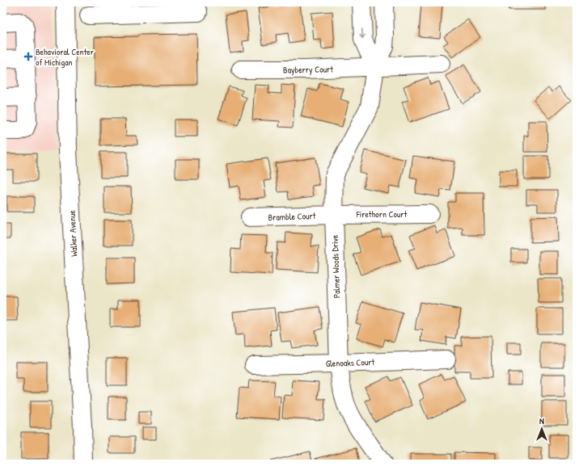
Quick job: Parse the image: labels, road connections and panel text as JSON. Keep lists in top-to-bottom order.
{
  "streets": {
    "street": [
      "Bayberry Court",
      "Firethorn Court",
      "Bramble Court",
      "Walker Avenue",
      "Palmer Woods Drive",
      "Glenoaks Court"
    ]
  },
  "crossings": [
    ["Bayberry Court", "Palmer Woods Drive"],
    ["Firethorn Court", "Bramble Court"],
    ["Firethorn Court", "Palmer Woods Drive"],
    ["Bramble Court", "Palmer Woods Drive"],
    ["Palmer Woods Drive", "Glenoaks Court"]
  ],
  "places": {
    "health": ["Behavioral Center of Michigan"]
  },
  "north": "top"
}
